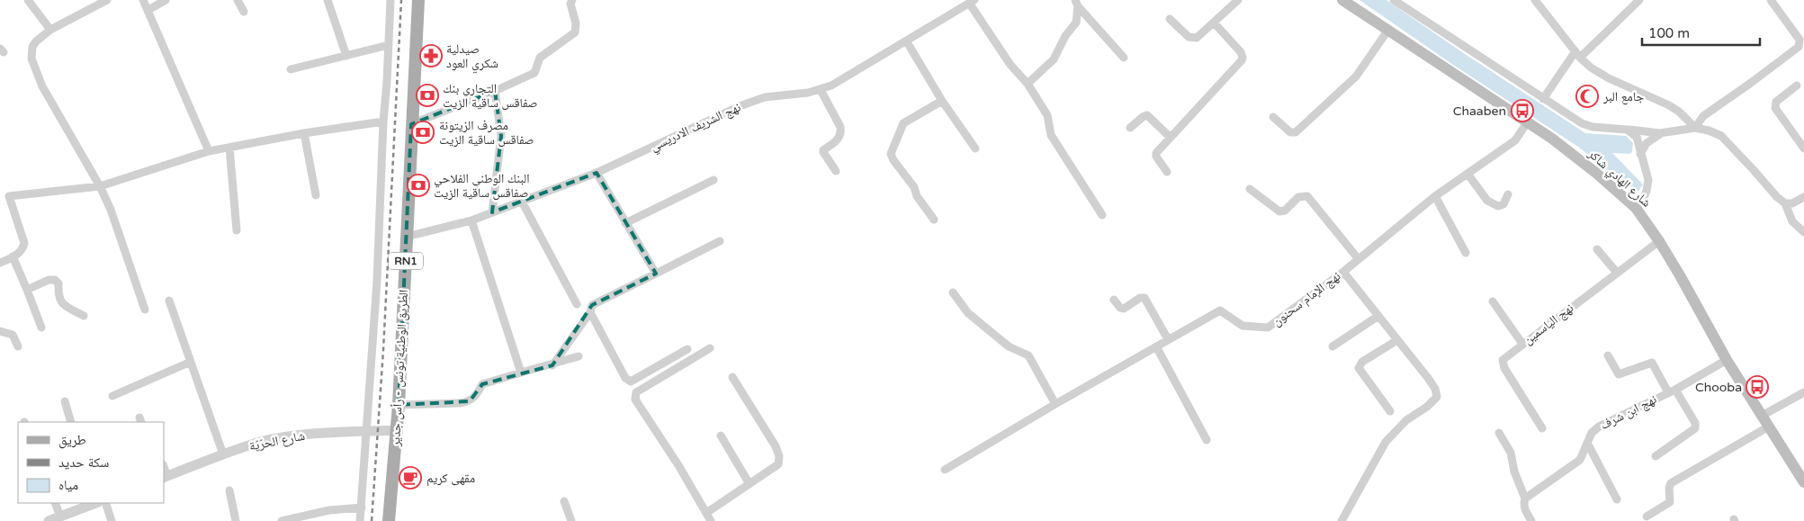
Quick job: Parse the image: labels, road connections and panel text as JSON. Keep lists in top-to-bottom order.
{
  "streets": {
    "main road": ["شارع الهادي شاكر", "RN1", "الطريق الوطنية تونس - رأس جدير"],
    "street": [
      "نهج الشريف الادريسي",
      "نهج الإمام سحنون",
      "نهج الياسمين",
      "نهج ابن شرف",
      "شارع الحرّيّة"
    ]
  },
  "crossings": [
    ["نهج الشريف الادريسي", "الطريق الوطنية تونس - رأس جدير"],
    ["شارع الهادي شاكر", "نهج الإمام سحنون"],
    ["شارع الهادي شاكر", "نهج الياسمين"],
    ["شارع الهادي شاكر", "نهج ابن شرف"],
    ["الطريق الوطنية تونس - رأس جدير", "شارع الحرّيّة"]
  ],
  "places": {
    "pharmacy": ["صيدلية شكري العود"],
    "bank": ["التجاري بنك صفاقس ساقية الزيت", "مصرف الزيتونة صفاقس ساقية الزيت", "البنك الوطني الفلاحي صفاقس ساقية الزيت"],
    "mosque": ["جامع البر"],
    "bus stop": ["Chaaben", "Chooba"],
    "cafe": ["مقهى كريم"]
  },
  "legend": ["طريق", "سكة حديد", "مياه"],
  "scale_bar": "100 m"
}
